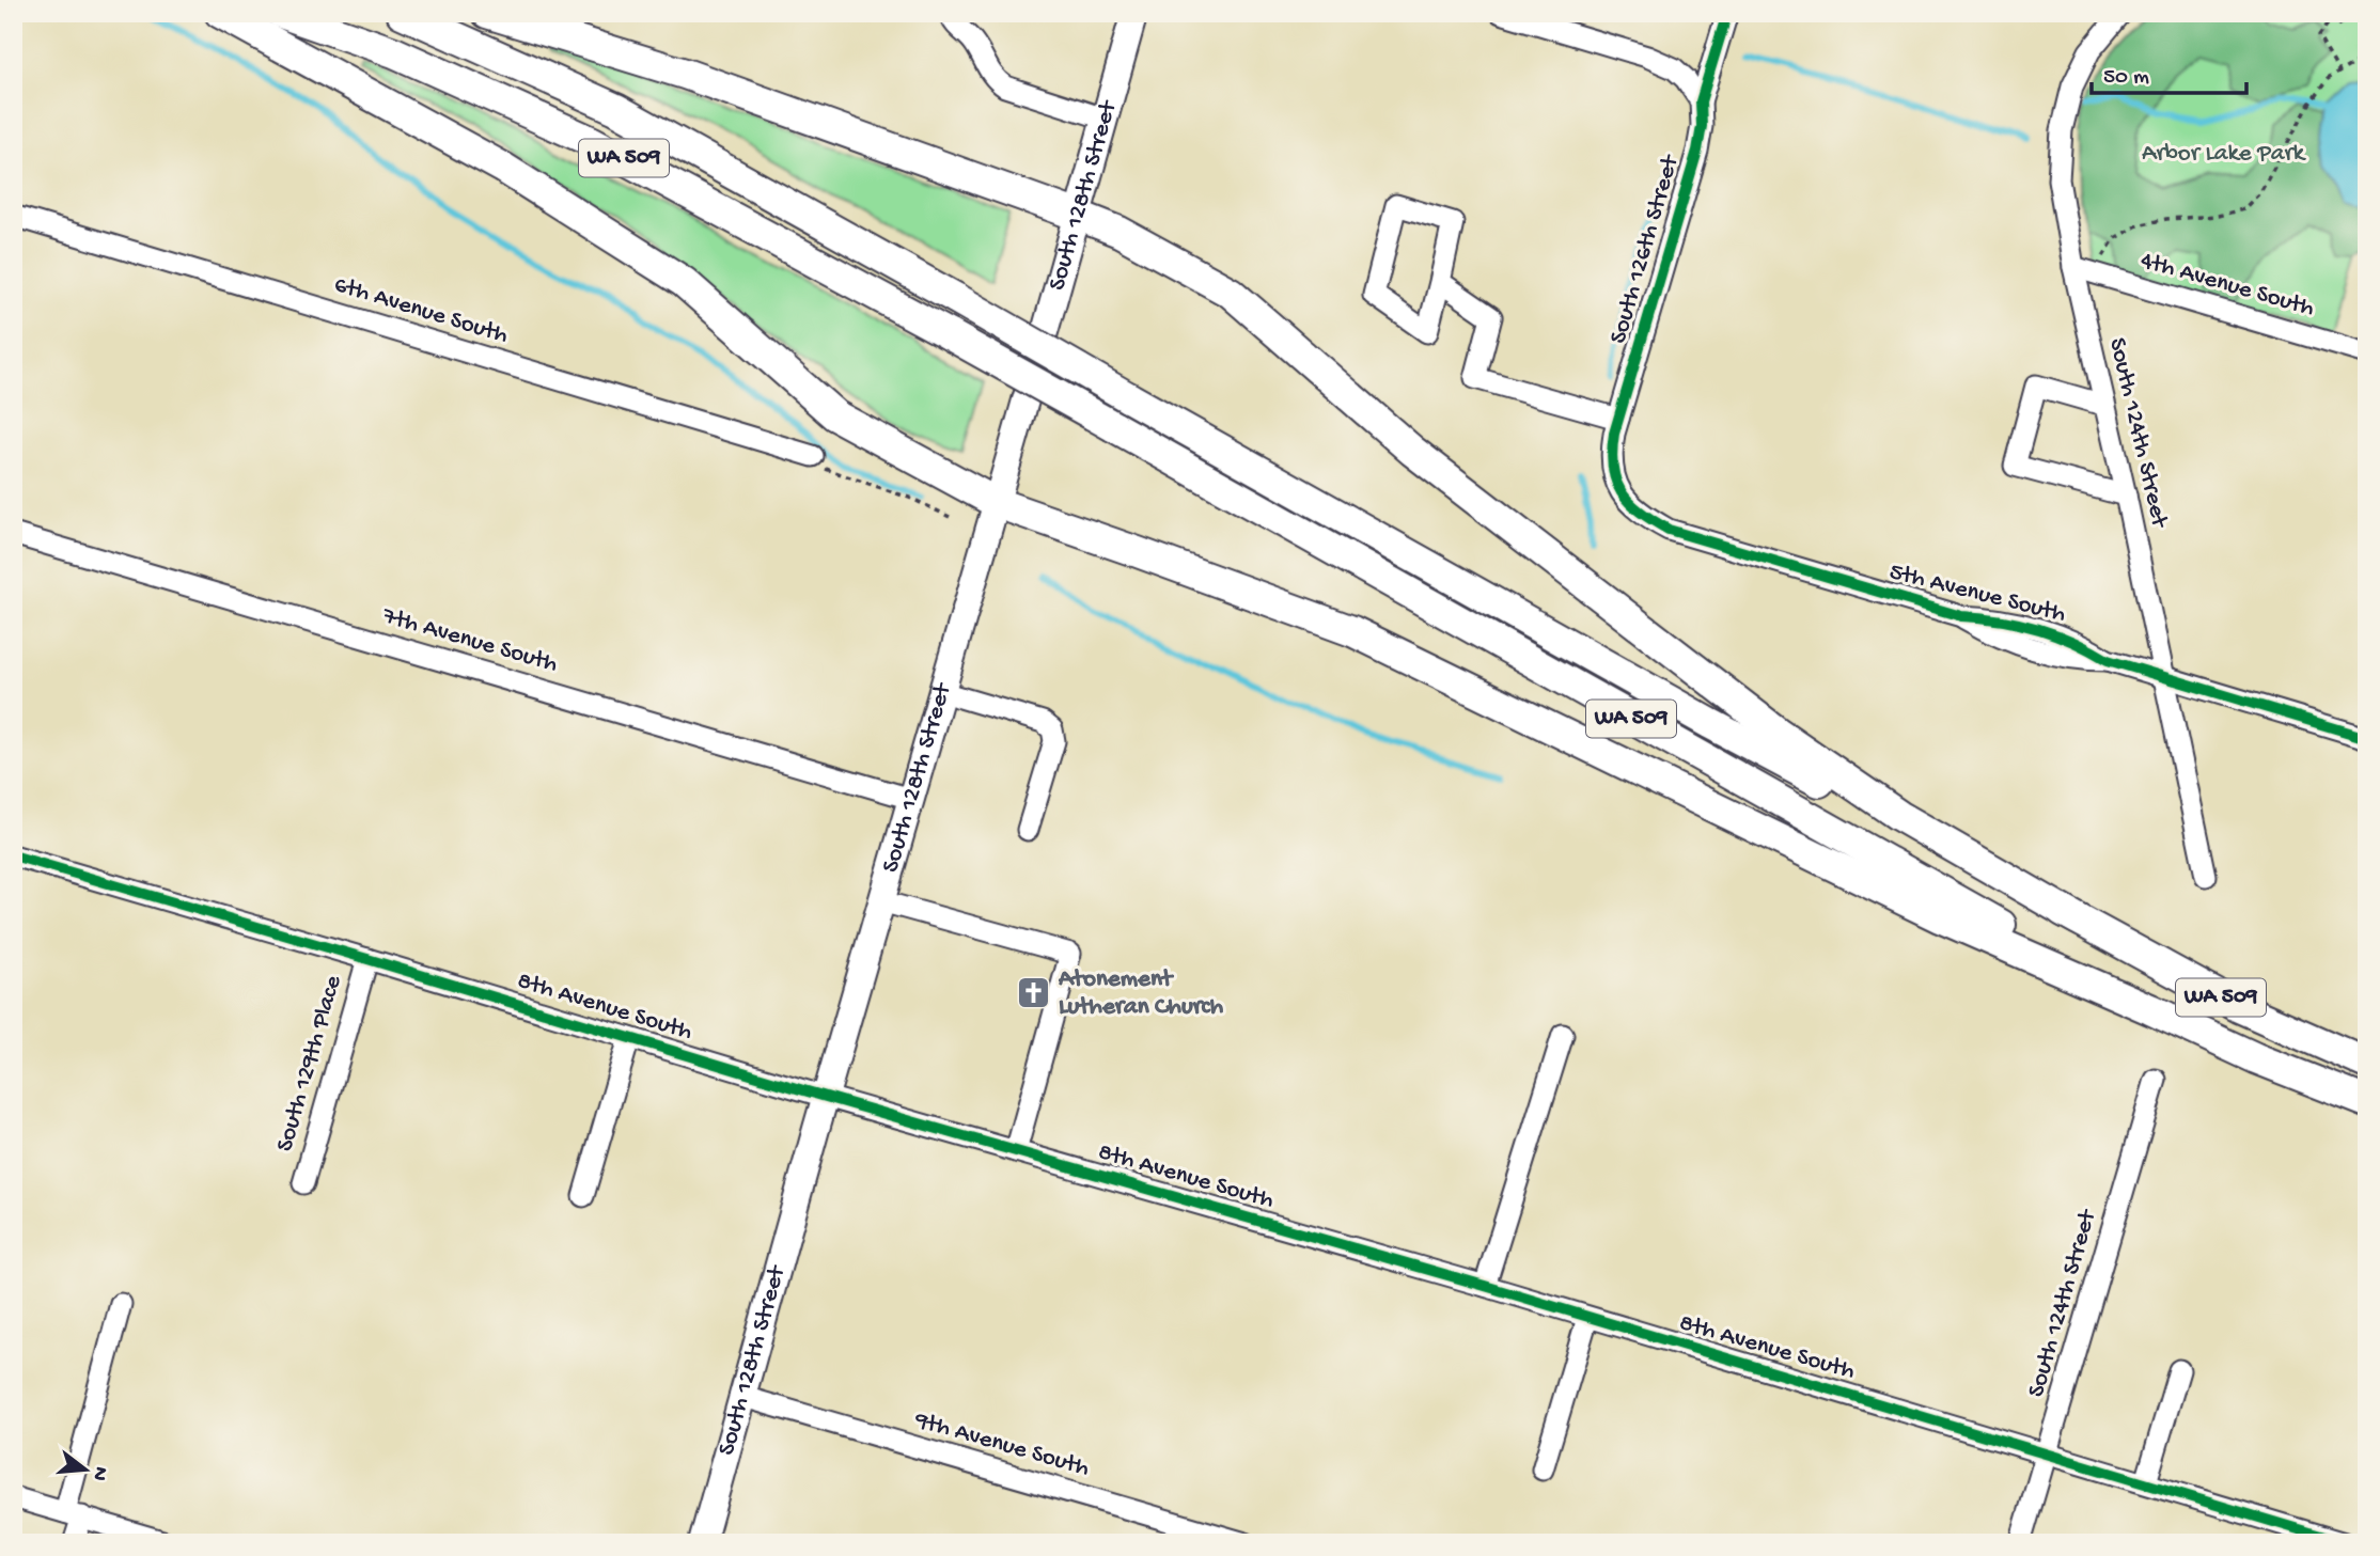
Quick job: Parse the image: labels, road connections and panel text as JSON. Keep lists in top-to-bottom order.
{
  "streets": {
    "highway": ["WA 509"],
    "main road": ["South 128th Street"],
    "street": [
      "South 126th Street",
      "4th Avenue South",
      "6th Avenue South",
      "South 124th Street",
      "5th Avenue South",
      "7th Avenue South",
      "8th Avenue South",
      "South 129th Place",
      "9th Avenue South"
    ]
  },
  "crossings": [
    ["South 128th Street", "7th Avenue South"],
    ["South 128th Street", "8th Avenue South"],
    ["South 128th Street", "9th Avenue South"],
    ["South 126th Street", "5th Avenue South"],
    ["4th Avenue South", "South 124th Street"],
    ["South 124th Street", "5th Avenue South"],
    ["South 124th Street", "8th Avenue South"],
    ["8th Avenue South", "South 129th Place"]
  ],
  "parks": ["Arbor Lake Park"],
  "places": {
    "church": ["Atonement Lutheran Church"]
  },
  "scale_bar": "50 m",
  "north": "right"
}
